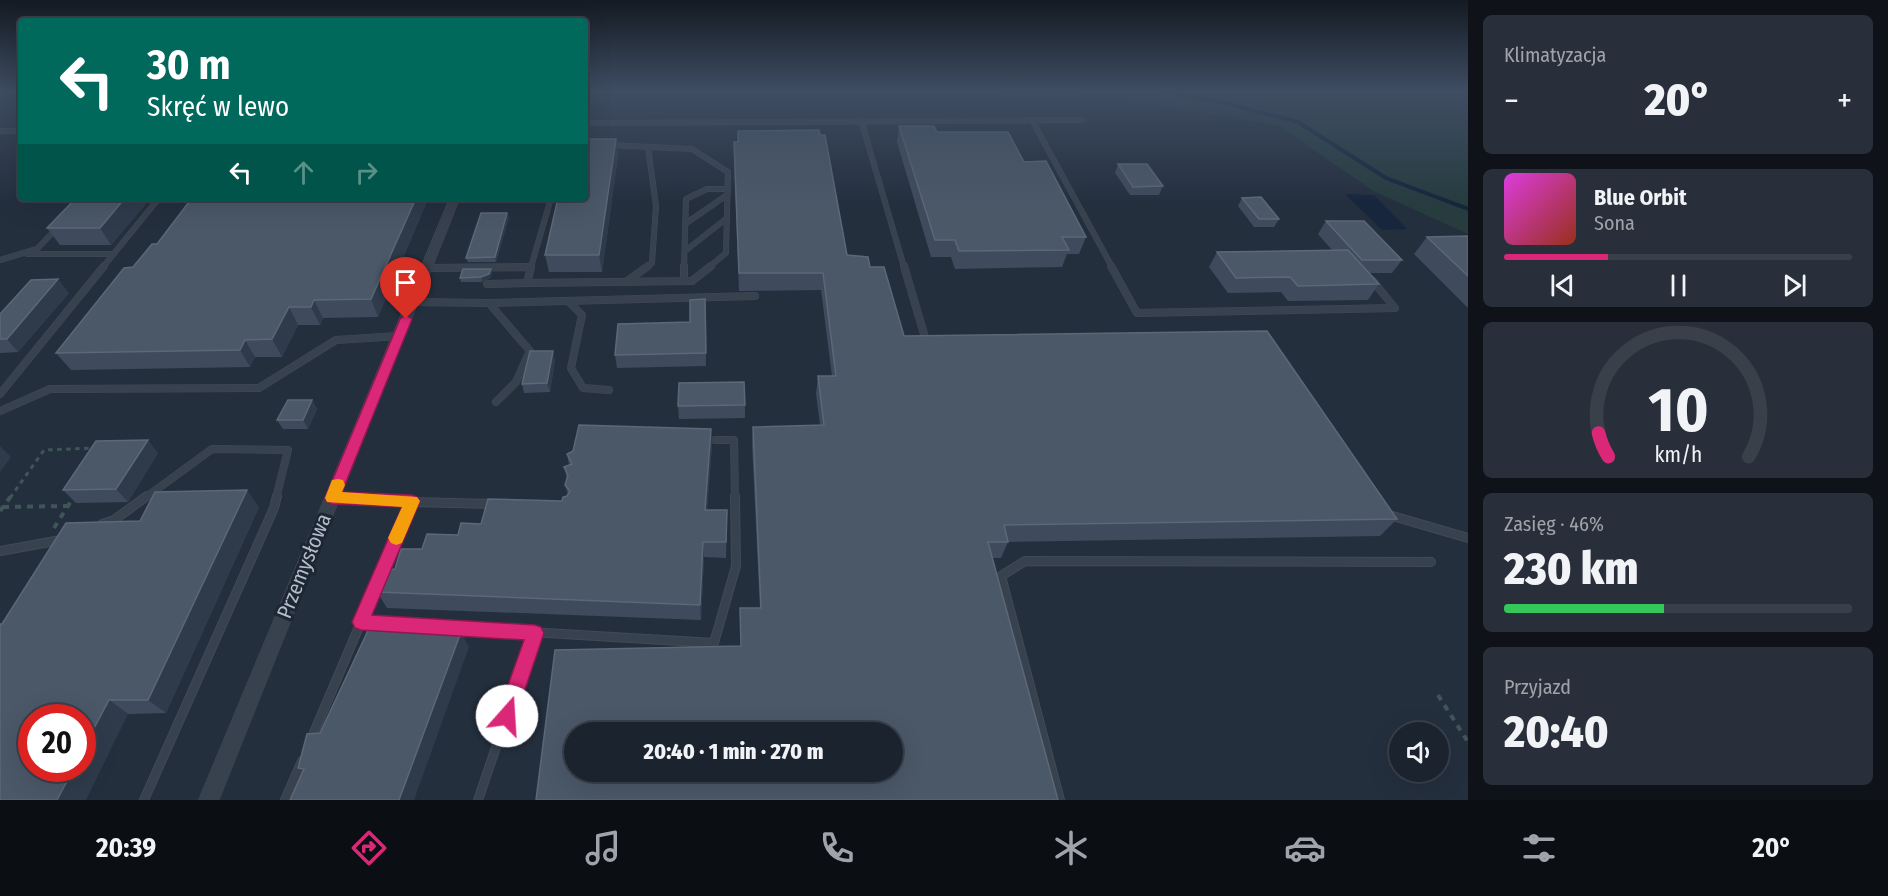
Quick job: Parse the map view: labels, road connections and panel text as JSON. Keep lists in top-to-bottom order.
{
  "streets": {
    "street": ["Przemysłowa"]
  },
  "page": {
    "tile": [
      "Klimatyzacja",
      ["Zasięg · 46%", "230 km"],
      ["Przyjazd", "20:40"]
    ],
    "turn": ["30 m", "Skręć w lewo"],
    "heat": ["−", "20°", "+"],
    "song": ["Blue Orbit", "Sona"],
    "limit": "20",
    "trip": "20:40 · 1 min · 270 m",
    "tabs": ["20:39", "20°"],
    "gauge": ["10", "km/h"]
  }
}
